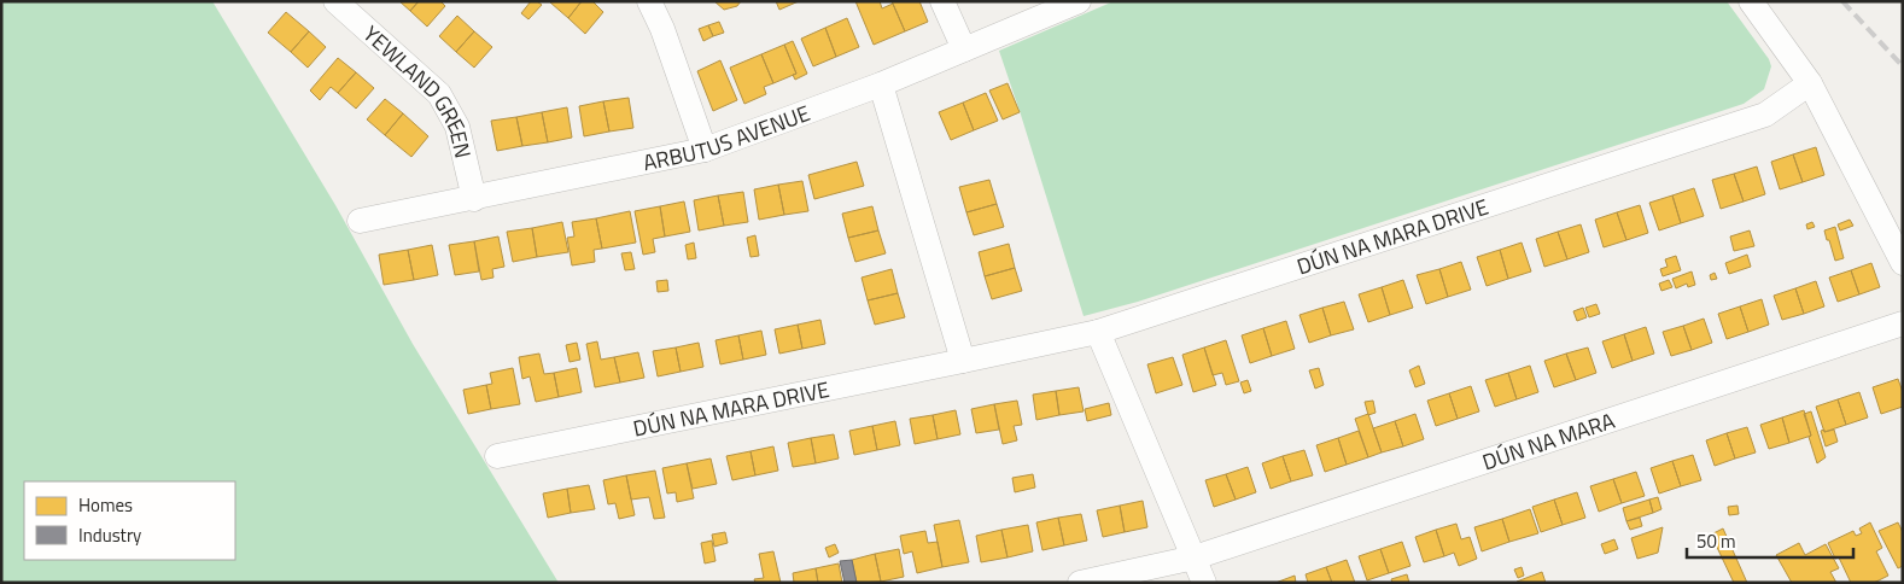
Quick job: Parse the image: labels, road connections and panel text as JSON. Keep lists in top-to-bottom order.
{
  "streets": {
    "street": [
      "YEWLAND GREEN",
      "ARBUTUS AVENUE",
      "DÚN NA MARA DRIVE",
      "DÚN NA MARA"
    ]
  },
  "crossings": [
    ["YEWLAND GREEN", "ARBUTUS AVENUE"]
  ],
  "legend": ["Homes", "Industry"],
  "scale_bar": "50 m"
}
